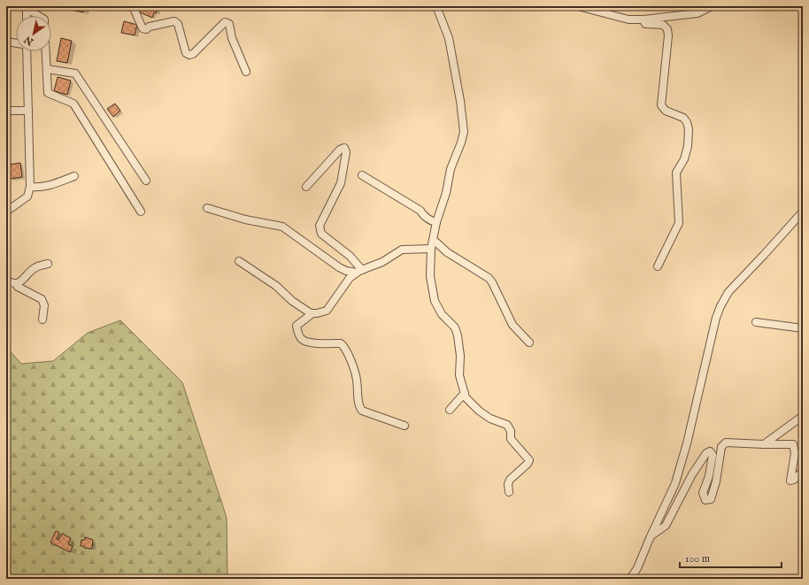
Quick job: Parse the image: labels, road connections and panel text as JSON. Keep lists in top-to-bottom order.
{
  "scale_bar": "100 m",
  "north": "bottom left"
}
